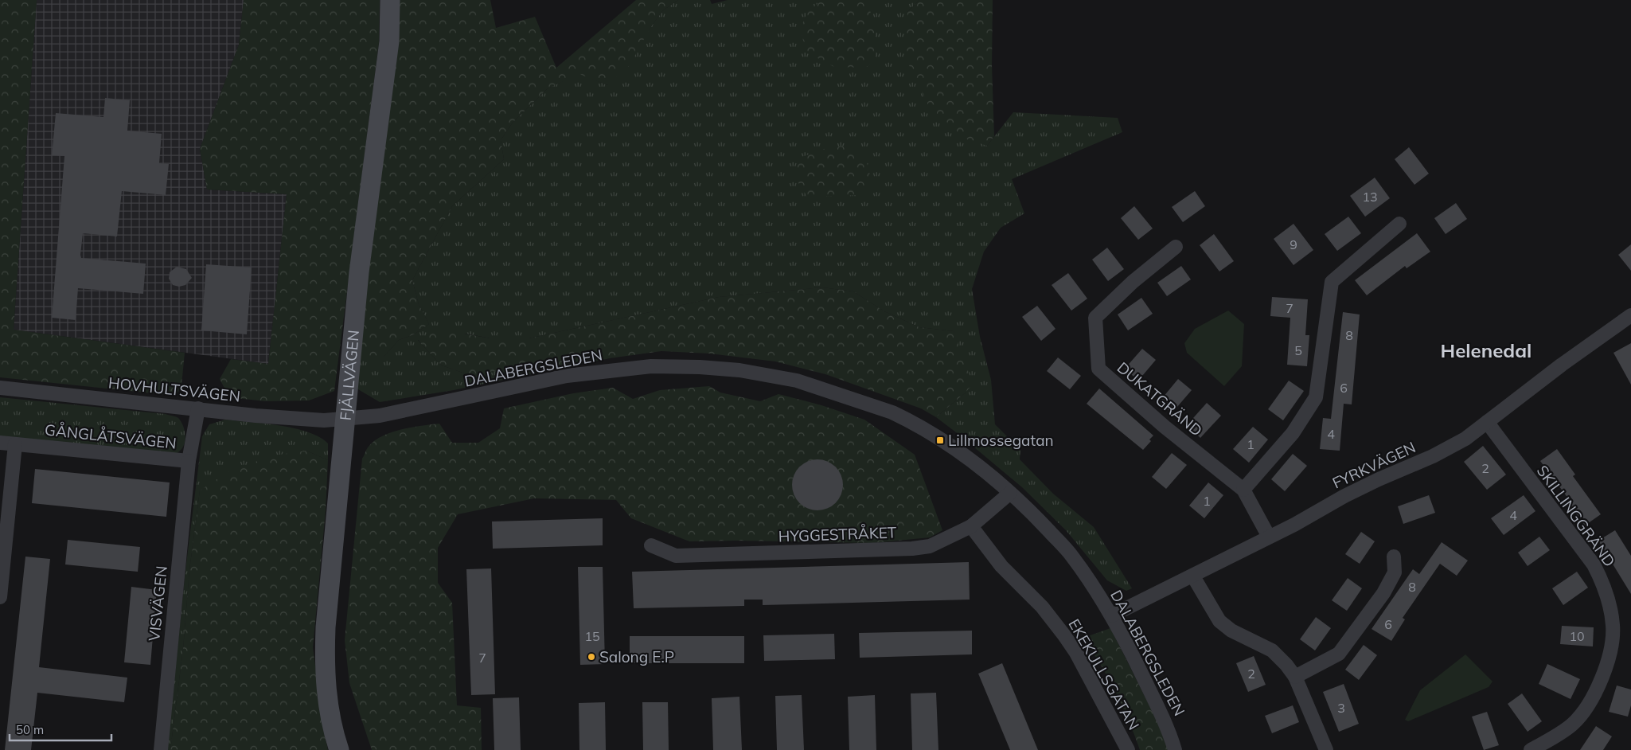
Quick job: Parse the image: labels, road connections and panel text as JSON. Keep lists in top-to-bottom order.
{
  "streets": {
    "street": [
      "DALABERGSLEDEN",
      "FJÄLLVÄGEN",
      "HOVHULTSVÄGEN",
      "DUKATGRÄND",
      "GÅNGLÅTSVÄGEN",
      "FYRKVÄGEN",
      "SKILLINGGRÄND",
      "HYGGESTRÅKET",
      "VISVÄGEN",
      "EKEKULLSGATAN"
    ]
  },
  "crossings": [
    ["DALABERGSLEDEN", "FJÄLLVÄGEN"],
    ["DALABERGSLEDEN", "HOVHULTSVÄGEN"],
    ["DALABERGSLEDEN", "FYRKVÄGEN"],
    ["DALABERGSLEDEN", "HYGGESTRÅKET"],
    ["FJÄLLVÄGEN", "HOVHULTSVÄGEN"],
    ["HOVHULTSVÄGEN", "GÅNGLÅTSVÄGEN"],
    ["DUKATGRÄND", "FYRKVÄGEN"],
    ["GÅNGLÅTSVÄGEN", "VISVÄGEN"],
    ["FYRKVÄGEN", "SKILLINGGRÄND"],
    ["HYGGESTRÅKET", "EKEKULLSGATAN"]
  ],
  "districts": ["Helenedal"],
  "places": {
    "transit": ["Lillmossegatan"],
    "other": ["Salong E.P"]
  },
  "house_numbers": [
    "13",
    "9",
    "7",
    "8",
    "5",
    "6",
    "4",
    "1",
    "2",
    "1",
    "4",
    "8",
    "6",
    "15",
    "10",
    "7",
    "2",
    "3"
  ],
  "scale_bar": "50 m"
}
